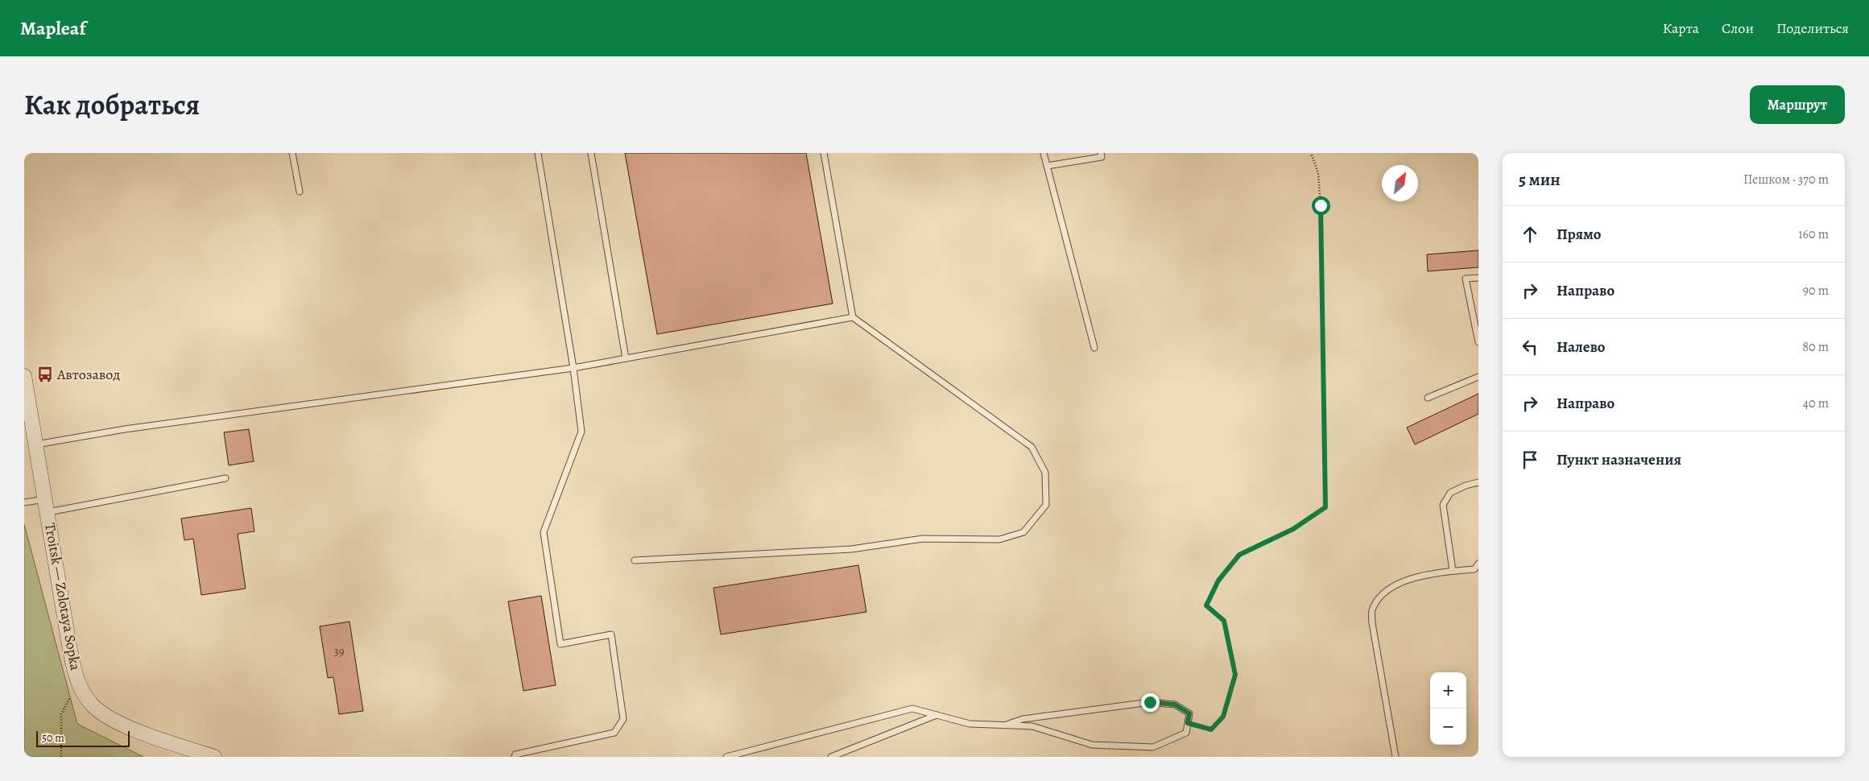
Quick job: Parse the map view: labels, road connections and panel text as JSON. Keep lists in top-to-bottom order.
{
  "streets": {
    "street": ["Troitsk — Zolotaya Sopka"]
  },
  "places": {
    "bus stop": ["Автозавод"]
  },
  "house_numbers": ["39"],
  "scale_bar": "50 m",
  "north": "top right",
  "page": {
    "header": "Mapleaf",
    "nav": ["Карта", "Слои", "Поделиться"],
    "title": "Как добраться",
    "buttons": "Маршрут",
    "heading": ["5 мин", "Пешком · 370 m"],
    "list": [
      ["Прямо", "160 m"],
      ["Направо", "90 m"],
      ["Налево", "80 m"],
      ["Направо", "40 m"],
      "Пункт назначения"
    ],
    "map_buttons": ["+", "−"],
    "scale": "50 m"
  }
}
